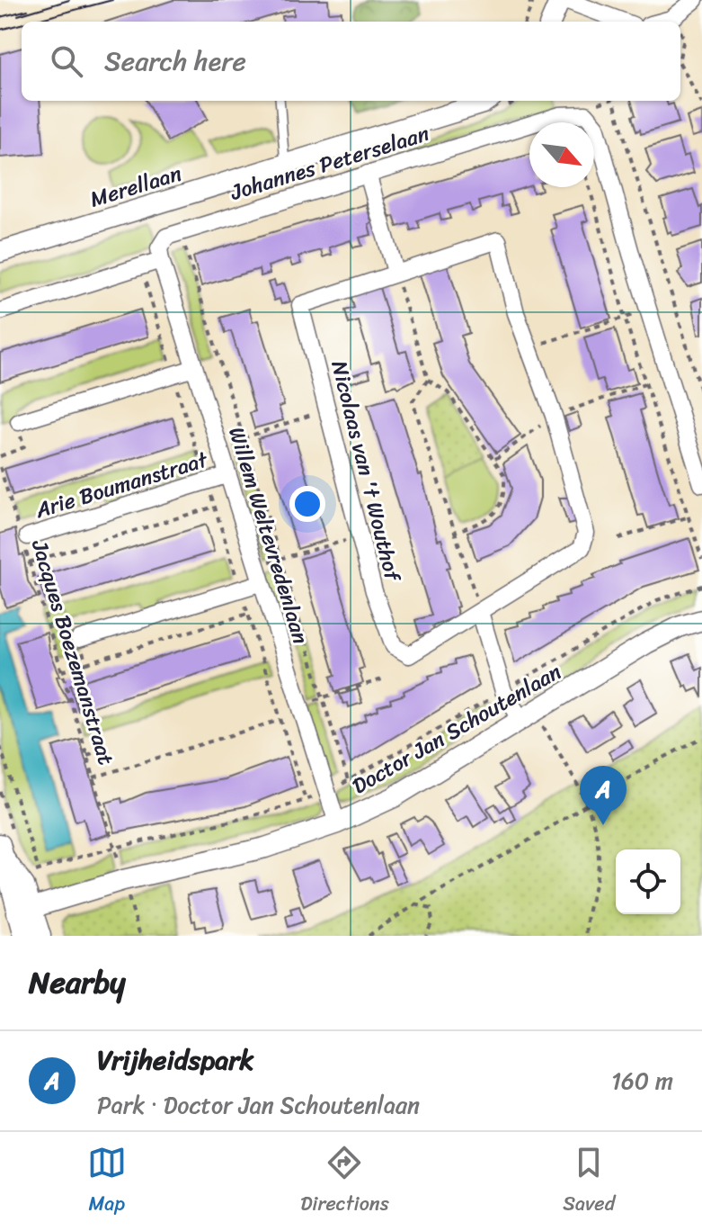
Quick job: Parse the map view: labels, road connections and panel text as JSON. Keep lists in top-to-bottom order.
{
  "streets": {
    "street": [
      "Johannes Peterselaan",
      "Merellaan",
      "Nicolaas van 't Wouthof",
      "Arie Boumanstraat",
      "Willem Weltevredenlaan",
      "Doctor Jan Schoutenlaan"
    ],
    "path": ["Jacques Boezemanstraat"]
  },
  "crossings": [
    ["Arie Boumanstraat", "Willem Weltevredenlaan"],
    ["Arie Boumanstraat", "Jacques Boezemanstraat"],
    ["Willem Weltevredenlaan", "Doctor Jan Schoutenlaan"],
    ["Jacques Boezemanstraat", "Doctor Jan Schoutenlaan"]
  ],
  "north": "bottom right",
  "page": {
    "search": "Search here",
    "pins": "A",
    "heading": "Nearby",
    "list": [
      {
        "mark": "A",
        "name": "Vrijheidspark",
        "note": "Park · Doctor Jan Schoutenlaan",
        "value": "160 m"
      }
    ],
    "nav": ["Map", "Directions", "Saved"]
  }
}
